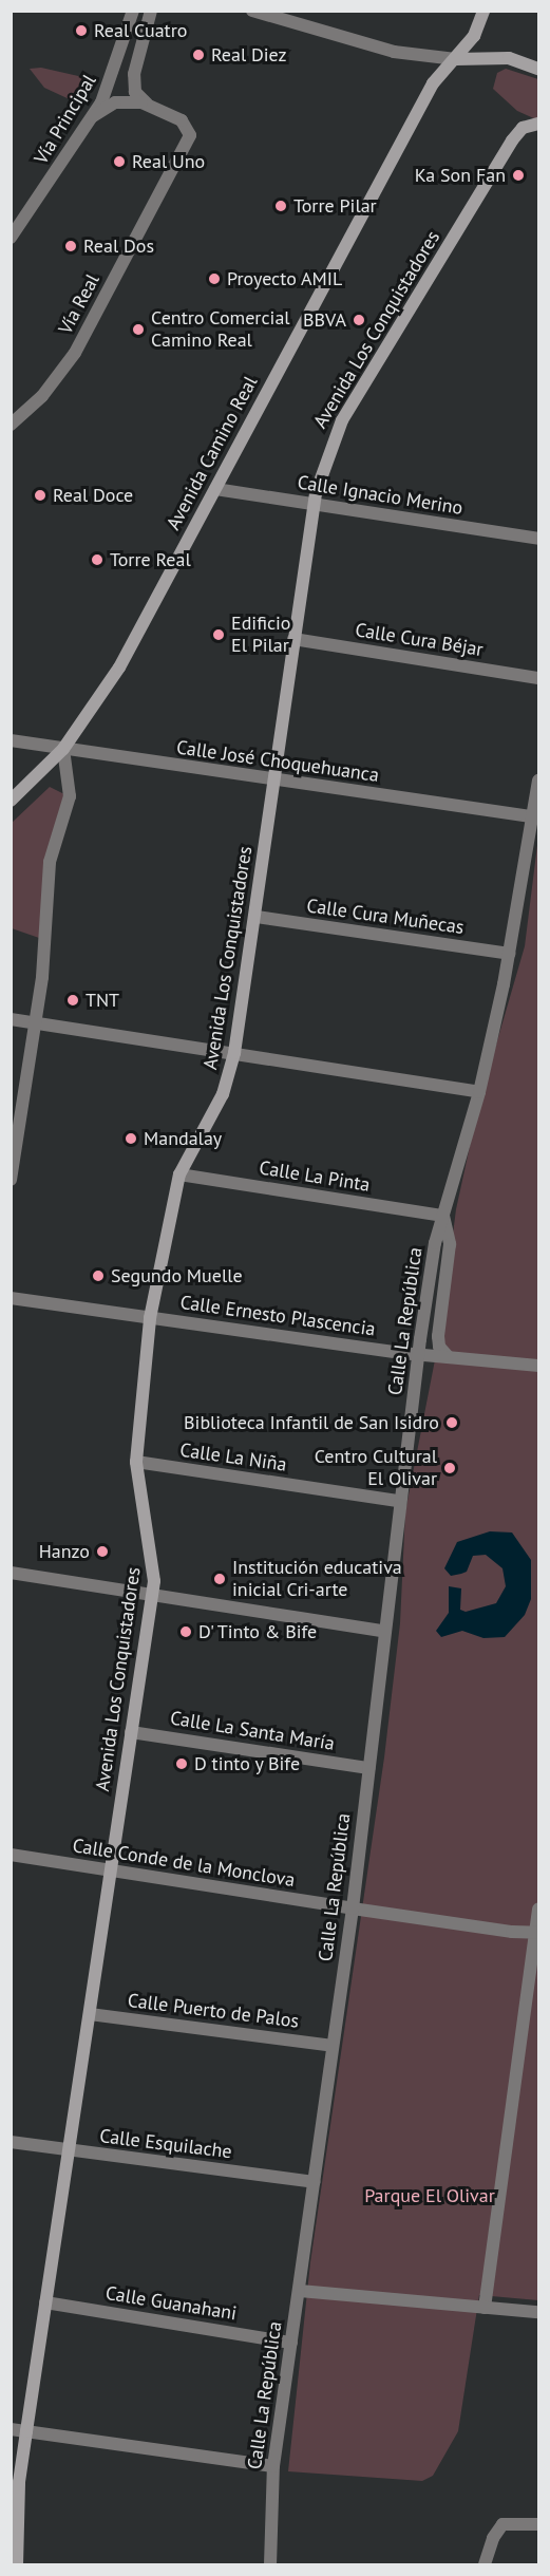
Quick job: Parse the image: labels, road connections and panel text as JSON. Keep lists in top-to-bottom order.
{
  "streets": {
    "main road": ["Avenida Los Conquistadores", "Avenida Camino Real"],
    "street": [
      "Vía Principal",
      "Vía Real",
      "Calle Ignacio Merino",
      "Calle Cura Béjar",
      "Calle José Choquehuanca",
      "Calle Cura Muñecas",
      "Calle La Pinta",
      "Calle Ernesto Plascencia",
      "Calle La República",
      "Calle La Niña",
      "Calle La Santa María",
      "Calle Conde de la Monclova",
      "Calle Puerto de Palos",
      "Calle Esquilache",
      "Calle Guanahani"
    ]
  },
  "crossings": [
    ["Vía Principal", "Vía Real"],
    ["Avenida Los Conquistadores", "Calle Ignacio Merino"],
    ["Avenida Los Conquistadores", "Calle Cura Béjar"],
    ["Avenida Los Conquistadores", "Calle José Choquehuanca"],
    ["Avenida Los Conquistadores", "Calle Cura Muñecas"],
    ["Avenida Los Conquistadores", "Calle La Pinta"],
    ["Avenida Los Conquistadores", "Calle Ernesto Plascencia"],
    ["Avenida Los Conquistadores", "Calle La Niña"],
    ["Avenida Los Conquistadores", "Calle La Santa María"],
    ["Avenida Los Conquistadores", "Calle Conde de la Monclova"],
    ["Avenida Los Conquistadores", "Calle Puerto de Palos"],
    ["Avenida Los Conquistadores", "Calle Esquilache"],
    ["Avenida Los Conquistadores", "Calle Guanahani"],
    ["Avenida Camino Real", "Calle Ignacio Merino"],
    ["Avenida Camino Real", "Calle José Choquehuanca"],
    ["Calle José Choquehuanca", "Calle La República"],
    ["Calle Cura Muñecas", "Calle La República"],
    ["Calle La Pinta", "Calle La República"],
    ["Calle Ernesto Plascencia", "Calle La República"],
    ["Calle La República", "Calle La Niña"],
    ["Calle La República", "Calle La Santa María"],
    ["Calle La República", "Calle Conde de la Monclova"],
    ["Calle La República", "Calle Puerto de Palos"],
    ["Calle La República", "Calle Esquilache"],
    ["Calle La República", "Calle Guanahani"]
  ],
  "parks": ["Parque El Olivar"],
  "places": [
    "Real Cuatro",
    "Real Diez",
    "Real Uno",
    "Ka Son Fan",
    "Torre Pilar",
    "Real Dos",
    "Proyecto AMIL",
    "BBVA",
    "Centro Comercial Camino Real",
    "Real Doce",
    "Torre Real",
    "Edificio El Pilar",
    "TNT",
    "Mandalay",
    "Segundo Muelle",
    "Biblioteca Infantil de San Isidro",
    "Centro Cultural El Olivar",
    "Hanzo",
    "Institución educativa inicial Cri-arte",
    "D' Tinto & Bife",
    "D tinto y Bife"
  ]
}
